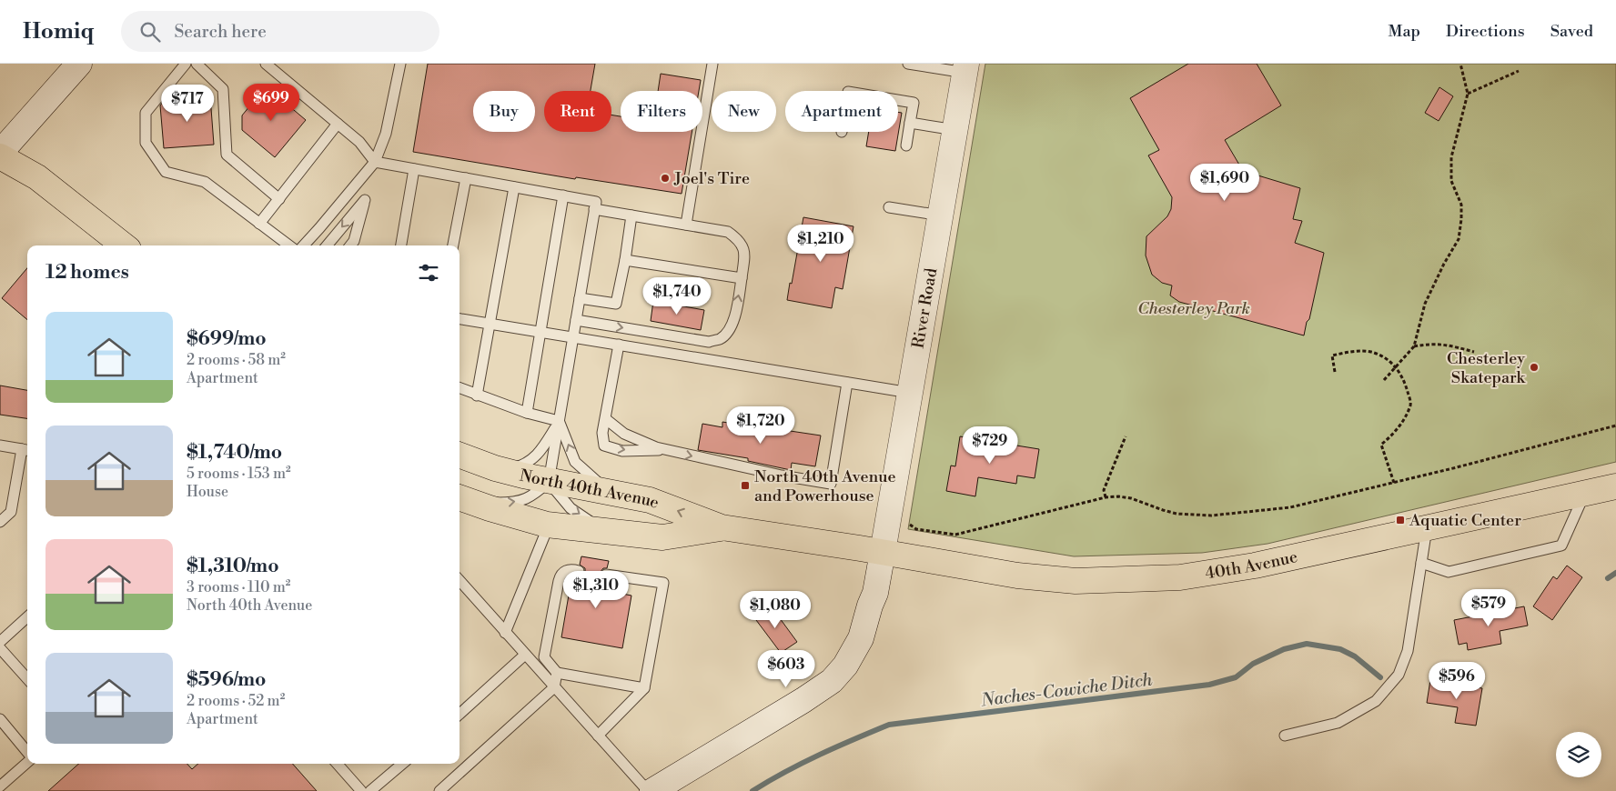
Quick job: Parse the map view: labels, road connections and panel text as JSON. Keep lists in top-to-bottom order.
{
  "streets": {
    "main road": ["North 40th Avenue", "40th Avenue"],
    "street": ["River Road"]
  },
  "crossings": [
    ["River Road", "North 40th Avenue"],
    ["River Road", "40th Avenue"],
    ["North 40th Avenue", "40th Avenue"]
  ],
  "water": ["Naches-Cowiche Ditch"],
  "parks": ["Chesterley Park"],
  "places": {
    "other": ["Joel's Tire", "Chesterley Skatepark"],
    "transit": ["North 40th Avenue and Powerhouse", "Aquatic Center"]
  },
  "page": {
    "header": "Homiq",
    "search": "Search here",
    "nav": ["Map", "Directions", "Saved"],
    "price": [
      "$699",
      "$717",
      "$1,690",
      "$1,210",
      "$1,740",
      "$1,720",
      "$729",
      "$1,310",
      "$579",
      "$1,080",
      "$603",
      "$596"
    ],
    "chip": [
      "Buy",
      "Rent",
      "Filters",
      "New",
      "Apartment"
    ],
    "heading": "12 homes",
    "list": [
      {
        "name": "$699/mo",
        "note": "2 rooms · 58 m² · Apartment"
      },
      {
        "name": "$1,740/mo",
        "note": "5 rooms · 153 m² · House"
      },
      {
        "name": "$1,310/mo",
        "note": "3 rooms · 110 m² · North 40th Avenue"
      },
      {
        "name": "$596/mo",
        "note": "2 rooms · 52 m² · Apartment"
      }
    ]
  }
}
